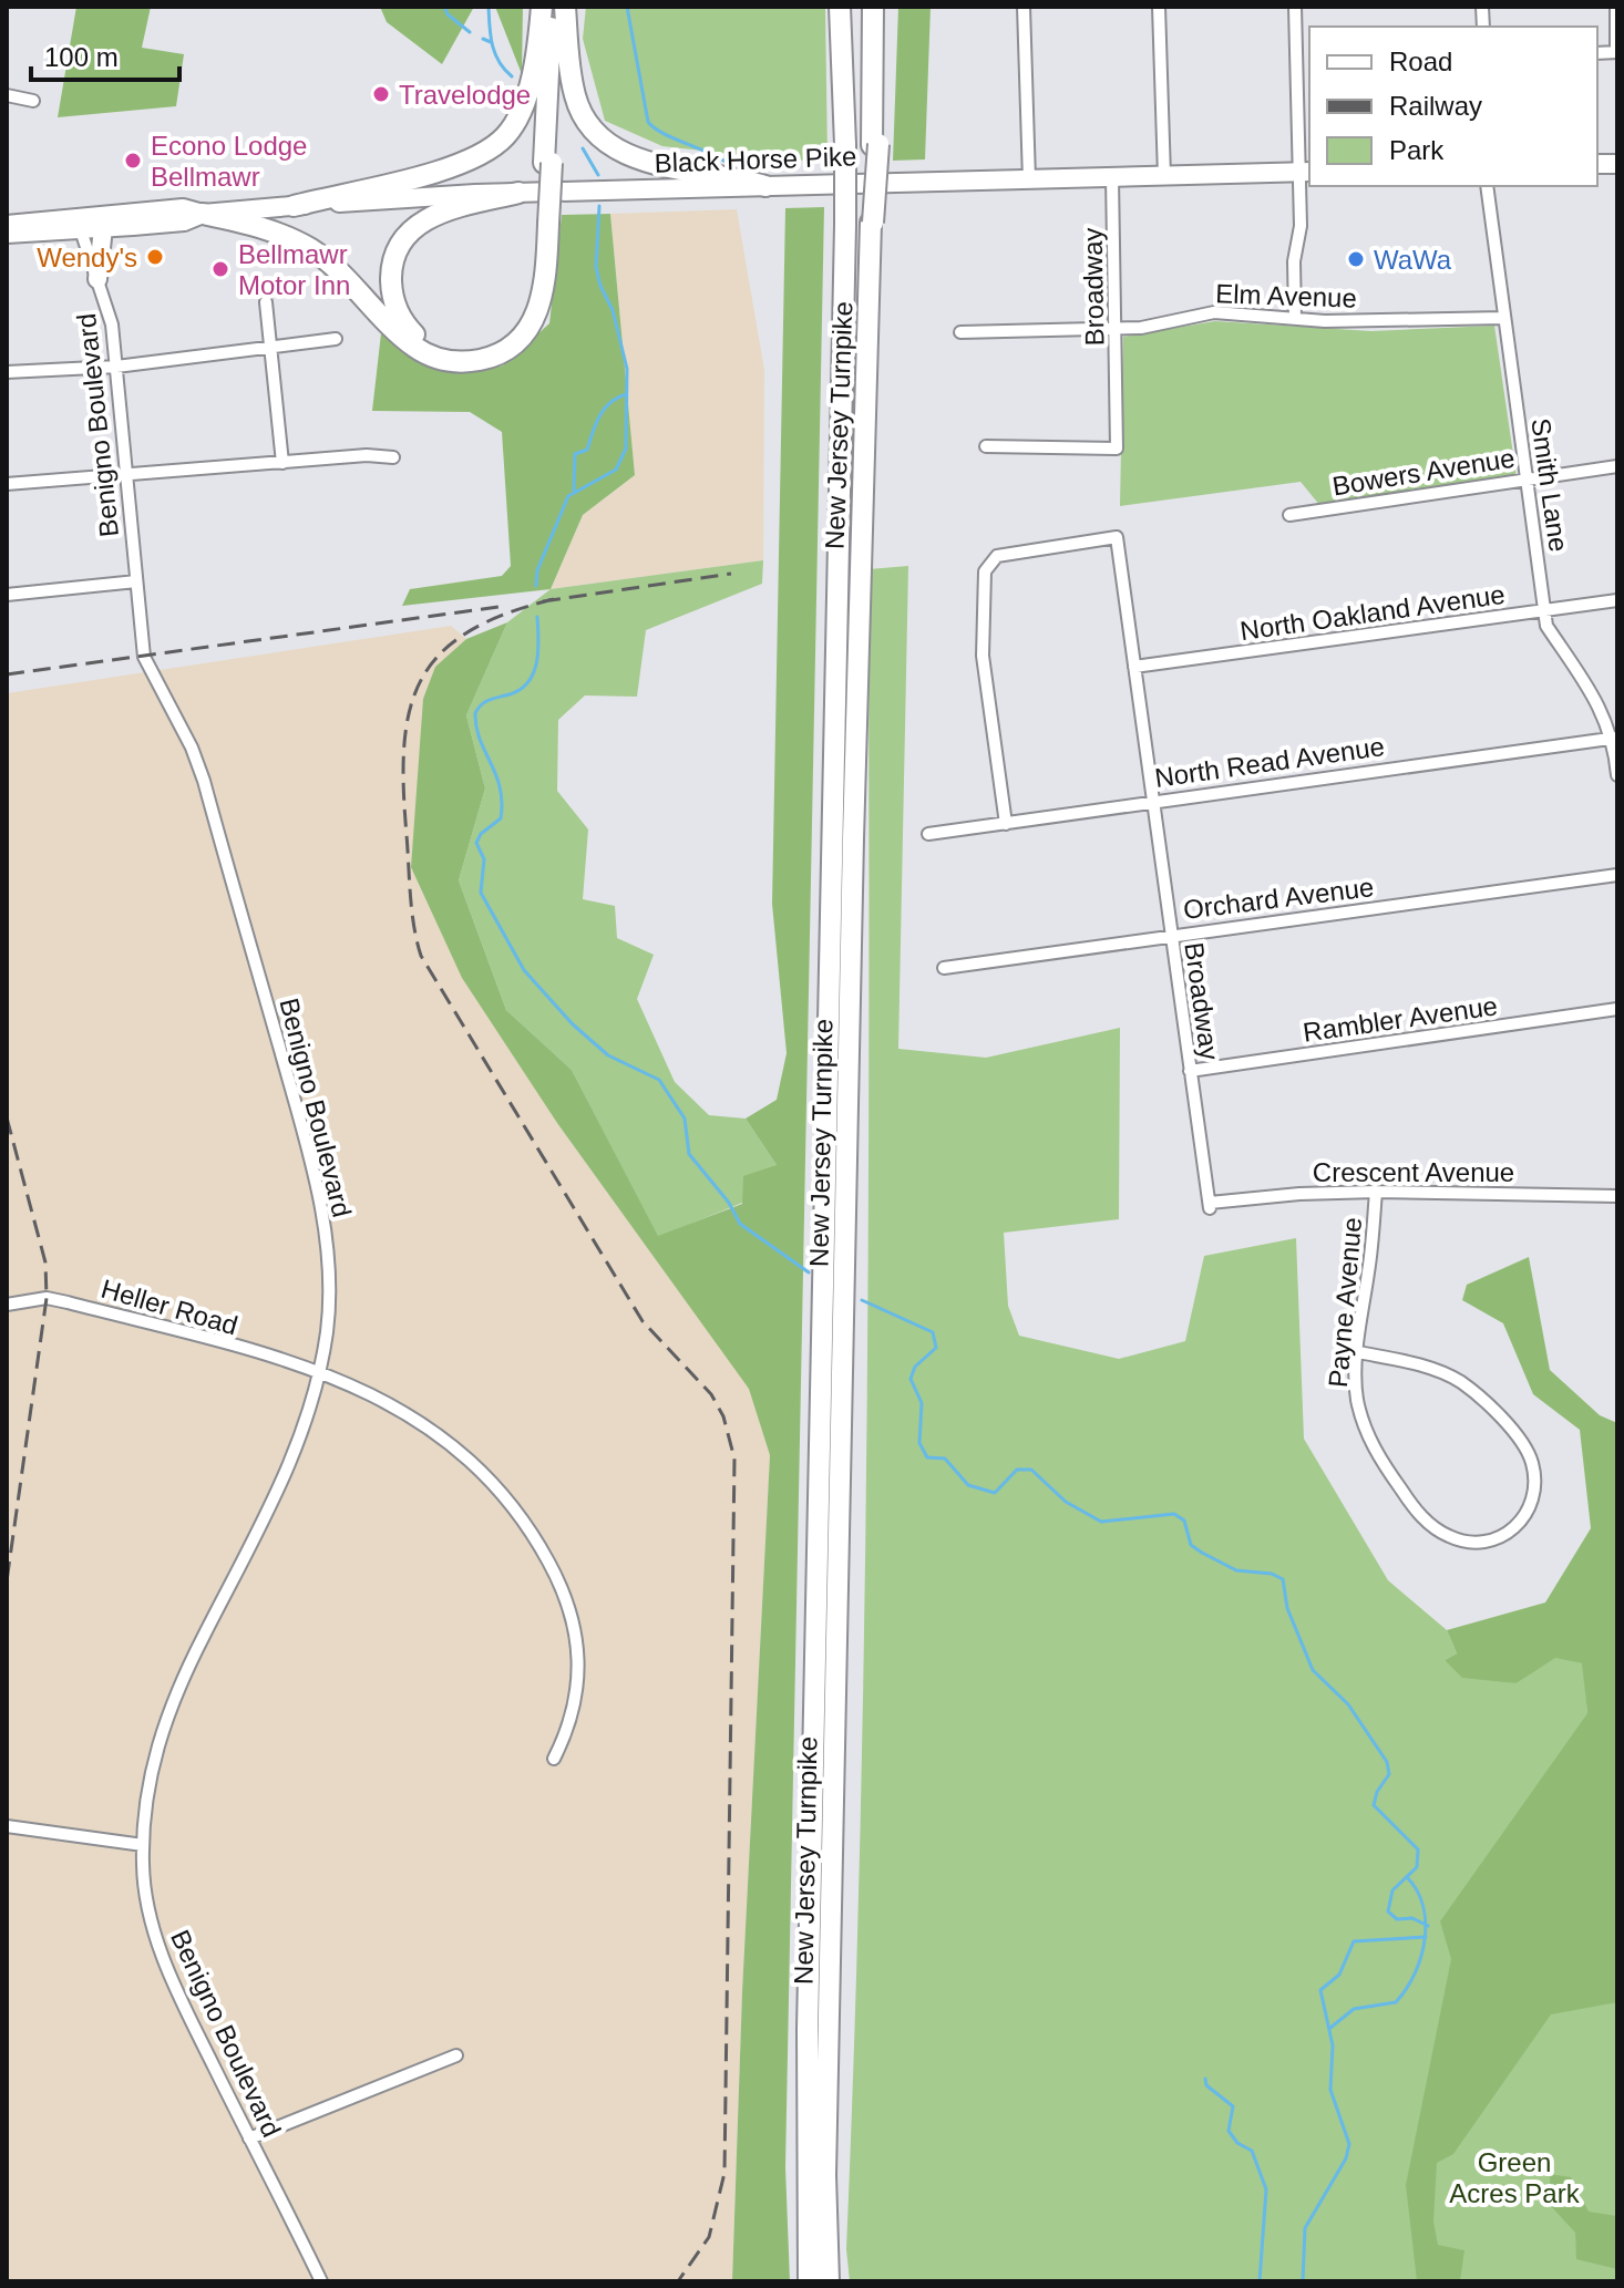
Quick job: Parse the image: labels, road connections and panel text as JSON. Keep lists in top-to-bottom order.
{
  "streets": {
    "highway": ["New Jersey Turnpike"],
    "main road": ["Black Horse Pike"],
    "street": [
      "Broadway",
      "Elm Avenue",
      "Benigno Boulevard",
      "Bowers Avenue",
      "Smith Lane",
      "North Oakland Avenue",
      "North Read Avenue",
      "Orchard Avenue",
      "Rambler Avenue",
      "Crescent Avenue",
      "Payne Avenue",
      "Heller Road"
    ]
  },
  "crossings": [
    ["Black Horse Pike", "Broadway"],
    ["Black Horse Pike", "Benigno Boulevard"],
    ["Broadway", "Elm Avenue"],
    ["Broadway", "North Oakland Avenue"],
    ["Broadway", "North Read Avenue"],
    ["Broadway", "Orchard Avenue"],
    ["Broadway", "Rambler Avenue"],
    ["Broadway", "Crescent Avenue"],
    ["Elm Avenue", "Smith Lane"],
    ["Benigno Boulevard", "Heller Road"],
    ["Bowers Avenue", "Smith Lane"],
    ["Smith Lane", "North Oakland Avenue"],
    ["Smith Lane", "North Read Avenue"],
    ["Crescent Avenue", "Payne Avenue"]
  ],
  "parks": ["Green Acres Park"],
  "places": [
    "Travelodge",
    "Econo Lodge Bellmawr",
    "Wendy's",
    "WaWa",
    "Bellmawr Motor Inn"
  ],
  "legend": ["Road", "Railway", "Park"],
  "scale_bar": "100 m"
}
